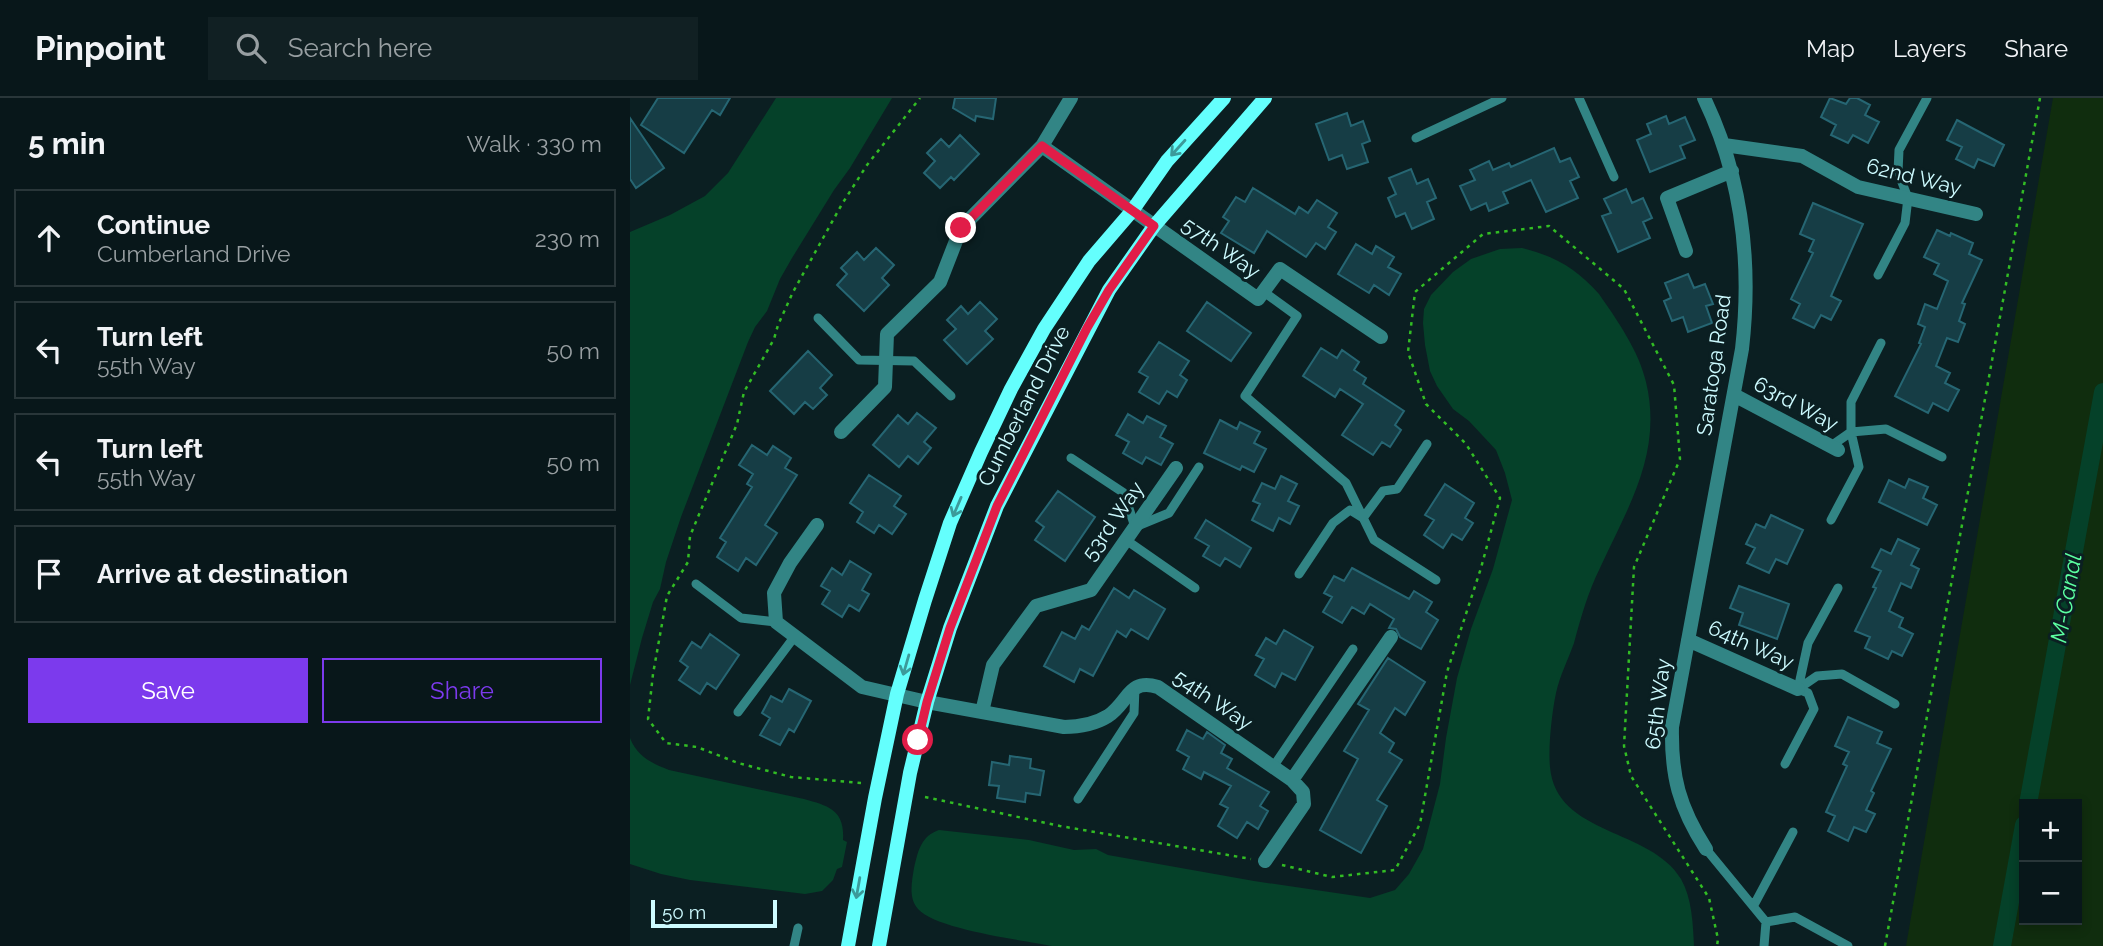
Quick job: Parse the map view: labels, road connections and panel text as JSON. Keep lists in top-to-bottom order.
{
  "streets": {
    "street": [
      "62nd Way",
      "57th Way",
      "Saratoga Road",
      "63rd Way",
      "Cumberland Drive",
      "53rd Way",
      "64th Way",
      "54th Way",
      "65th Way"
    ]
  },
  "crossings": [
    ["62nd Way", "Saratoga Road"],
    ["57th Way", "Cumberland Drive"],
    ["Saratoga Road", "63rd Way"],
    ["Saratoga Road", "64th Way"],
    ["Saratoga Road", "65th Way"],
    ["64th Way", "65th Way"]
  ],
  "water": ["M-Canal"],
  "scale_bar": "50 m",
  "page": {
    "header": "Pinpoint",
    "search": "Search here",
    "nav": ["Map", "Layers", "Share"],
    "heading": ["5 min", "Walk · 330 m"],
    "list": [
      ["Continue", "Cumberland Drive", "230 m"],
      ["Turn left", "55th Way", "50 m"],
      ["Turn left", "55th Way", "50 m"],
      "Arrive at destination"
    ],
    "buttons": ["Save", "Share"],
    "map_buttons": ["+", "−"],
    "scale": "50 m"
  }
}
